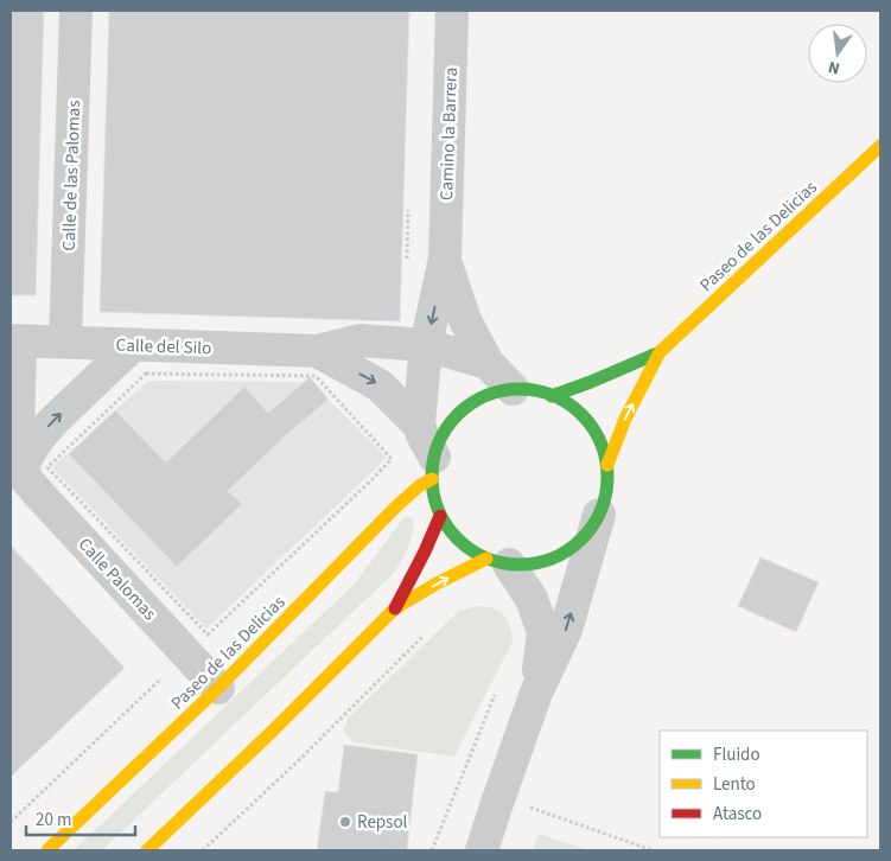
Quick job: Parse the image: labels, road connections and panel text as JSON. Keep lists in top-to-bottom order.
{
  "streets": {
    "main road": ["Paseo de las Delicias"],
    "street": [
      "Camino la Barrera",
      "Calle de las Palomas",
      "Calle del Silo",
      "Calle Palomas"
    ]
  },
  "crossings": [
    ["Camino la Barrera", "Calle del Silo"],
    ["Calle de las Palomas", "Calle del Silo"],
    ["Paseo de las Delicias", "Calle del Silo"],
    ["Paseo de las Delicias", "Calle Palomas"],
    ["Calle del Silo", "Calle Palomas"]
  ],
  "places": ["Repsol"],
  "legend": ["Fluido", "Lento", "Atasco"],
  "scale_bar": "20 m",
  "north": "bottom"
}
